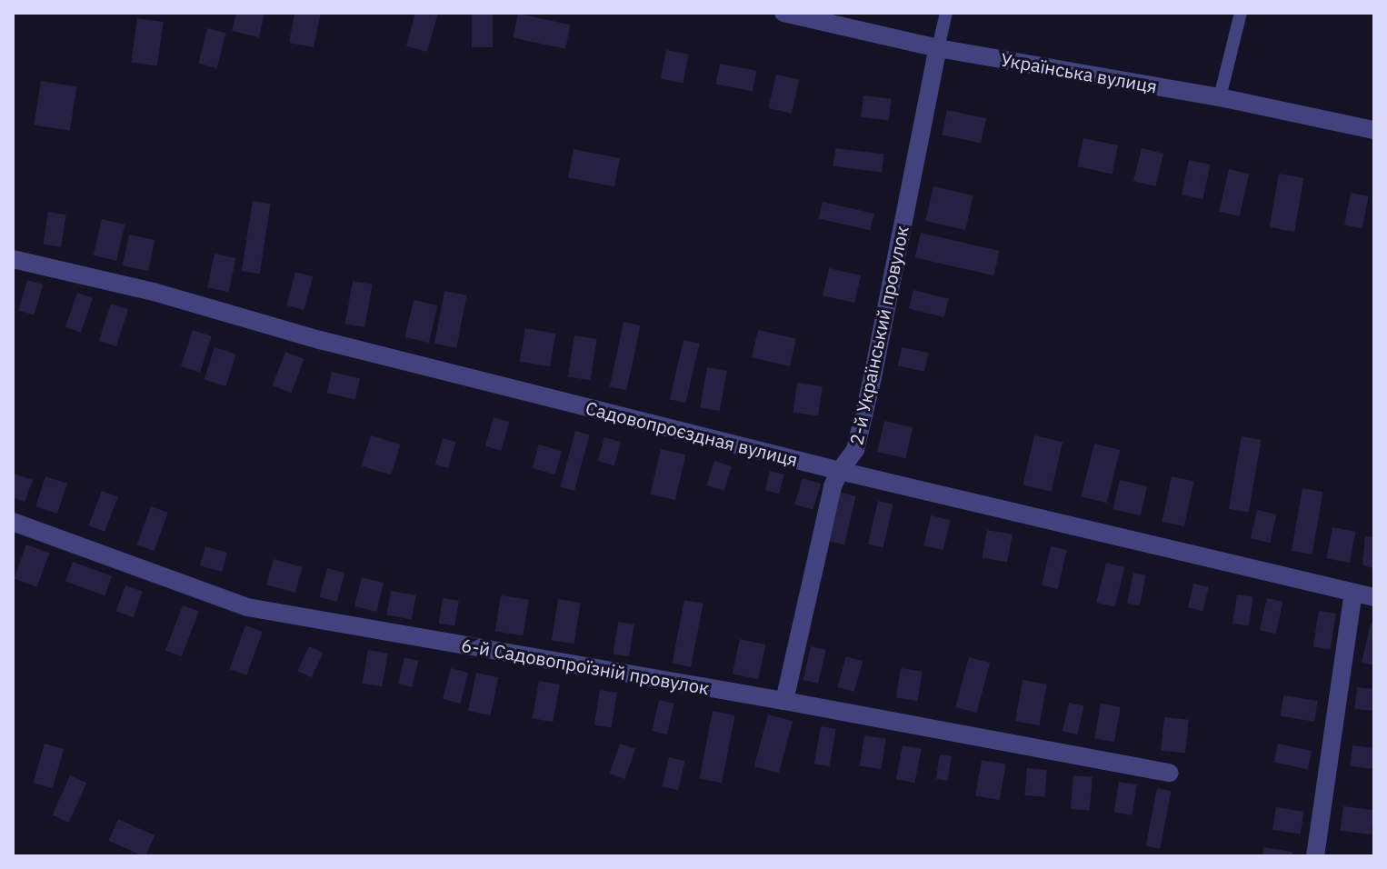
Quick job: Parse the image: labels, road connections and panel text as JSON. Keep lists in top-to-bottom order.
{
  "streets": {
    "street": [
      "Українська вулиця",
      "2-й Український провулок",
      "Садовопроєздная вулиця",
      "6-й Садовопроїзній провулок"
    ]
  },
  "crossings": [
    ["Українська вулиця", "2-й Український провулок"],
    ["2-й Український провулок", "Садовопроєздная вулиця"],
    ["2-й Український провулок", "6-й Садовопроїзній провулок"]
  ]
}
